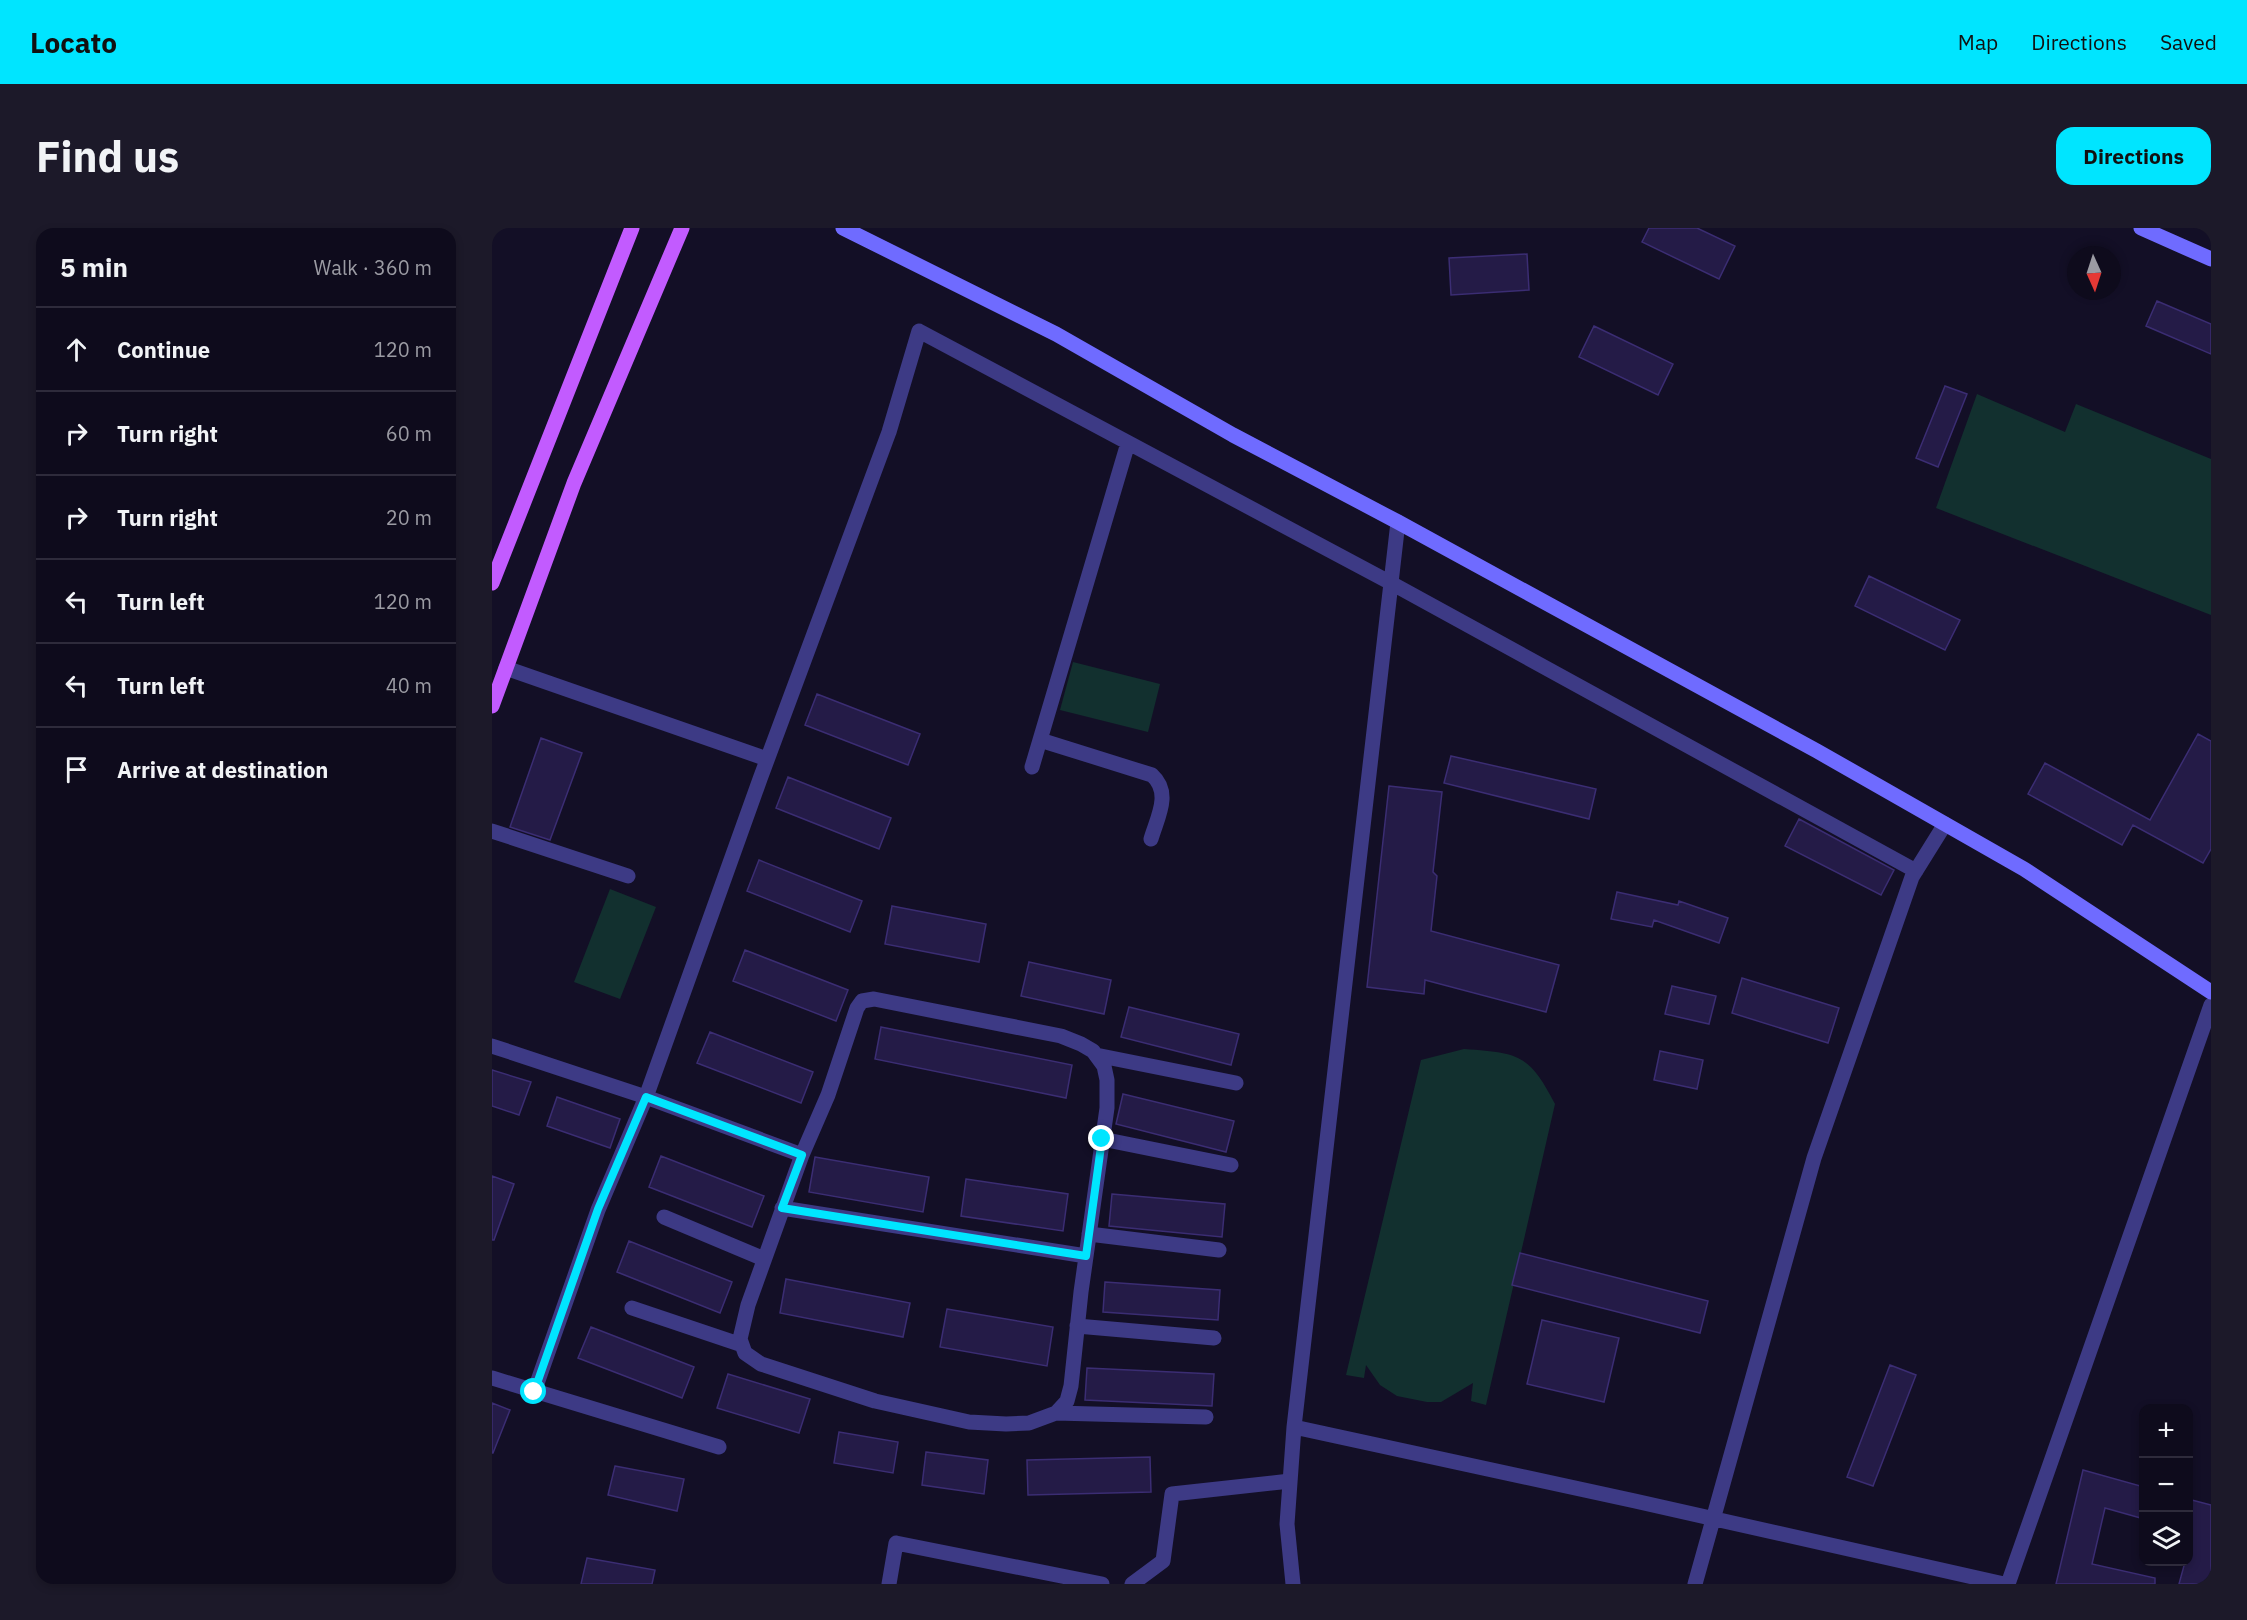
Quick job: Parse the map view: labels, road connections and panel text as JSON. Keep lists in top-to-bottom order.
{
  "north": "bottom",
  "page": {
    "header": "Locato",
    "nav": ["Map", "Directions", "Saved"],
    "buttons": "Directions",
    "title": "Find us",
    "heading": ["5 min", "Walk · 360 m"],
    "list": [
      ["Continue", "120 m"],
      ["Turn right", "60 m"],
      ["Turn right", "20 m"],
      ["Turn left", "120 m"],
      ["Turn left", "40 m"],
      "Arrive at destination"
    ],
    "map_buttons": ["+", "−"]
  }
}
